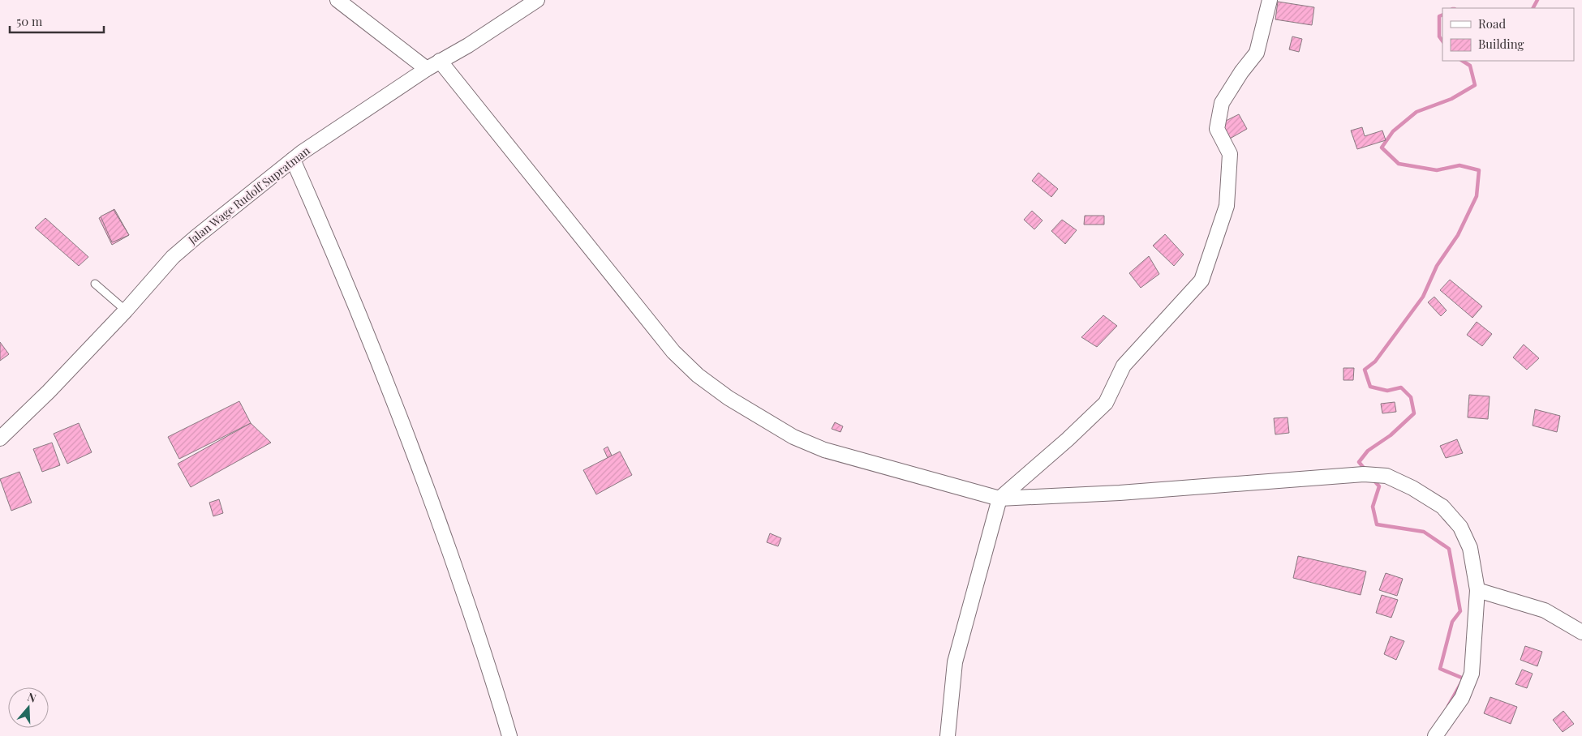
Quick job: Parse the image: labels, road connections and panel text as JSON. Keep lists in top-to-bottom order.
{
  "streets": {
    "street": ["Jalan Wage Rudolf Supratman"]
  },
  "legend": ["Road", "Building"],
  "scale_bar": "50 m",
  "north": "top"
}
